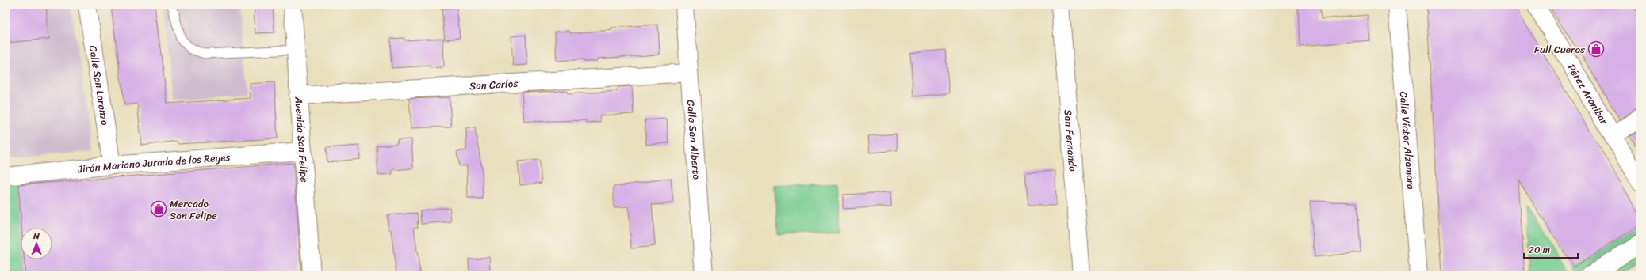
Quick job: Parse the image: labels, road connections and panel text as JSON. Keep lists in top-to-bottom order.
{
  "streets": {
    "street": [
      "San Carlos",
      "Calle San Lorenzo",
      "Pérez Aranibar",
      "Avenida San Felipe",
      "Calle San Alberto",
      "San Fernando",
      "Calle Víctor Alzamora",
      "Jirón Mariano Jurado de los Reyes"
    ]
  },
  "crossings": [
    ["San Carlos", "Avenida San Felipe"],
    ["San Carlos", "Calle San Alberto"],
    ["Calle San Lorenzo", "Jirón Mariano Jurado de los Reyes"],
    ["Avenida San Felipe", "Jirón Mariano Jurado de los Reyes"]
  ],
  "places": {
    "shop": ["Full Cueros", "Mercado San Felipe"]
  },
  "scale_bar": "20 m",
  "north": "top"
}
